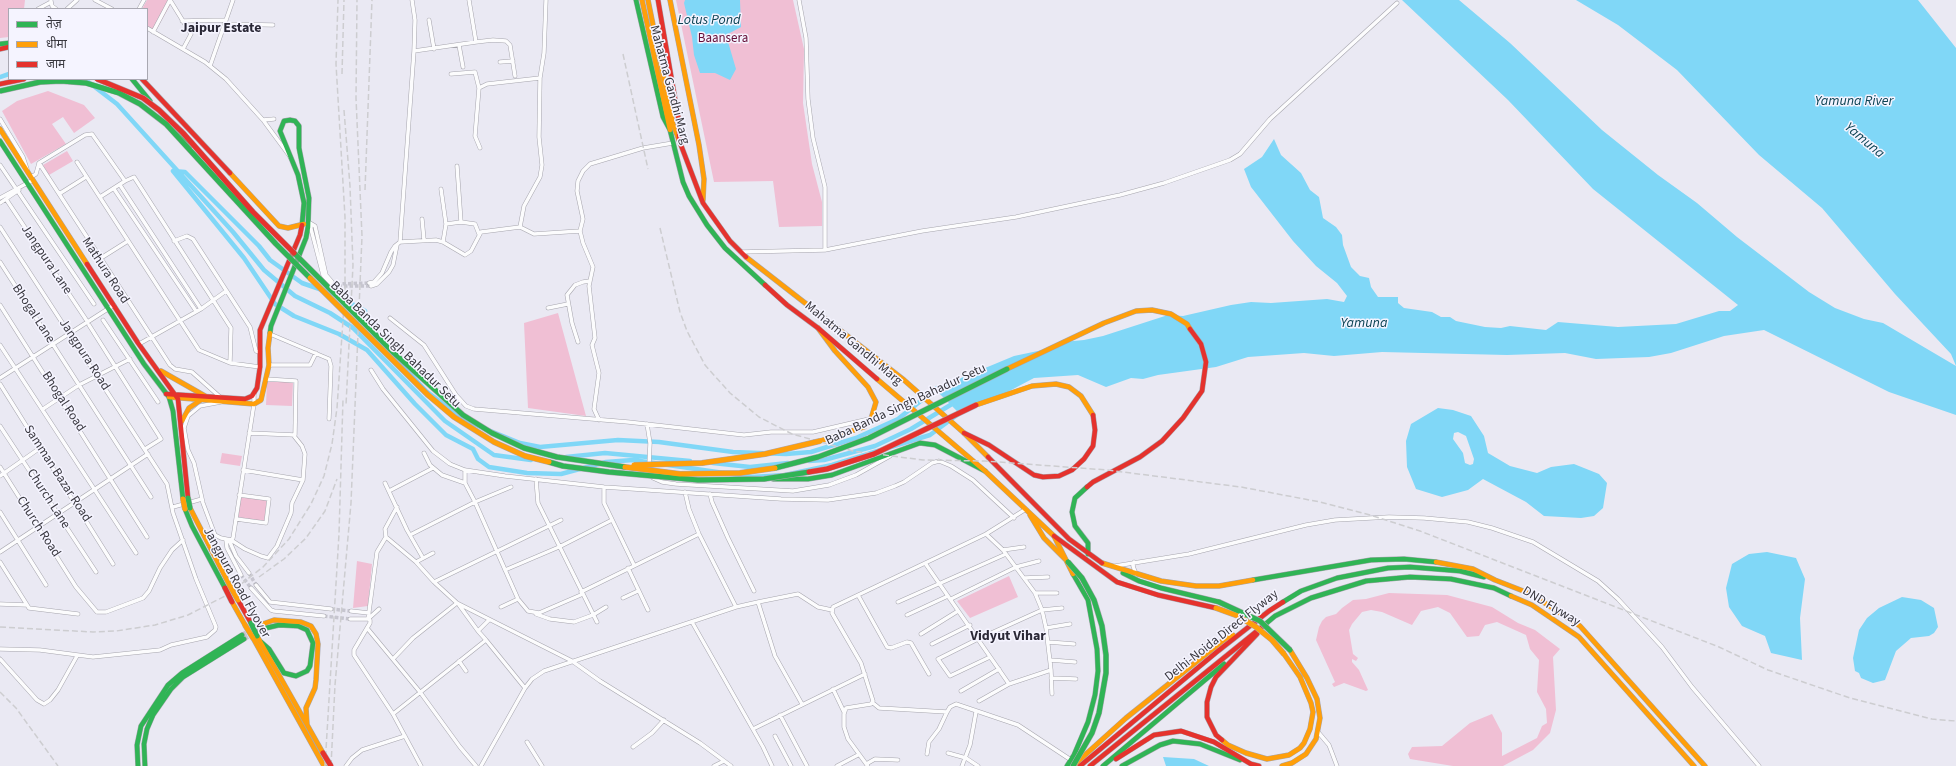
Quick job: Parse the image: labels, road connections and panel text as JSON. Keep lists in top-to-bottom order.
{
  "streets": {
    "main road": [
      "Mahatma Gandhi Marg",
      "Mathura Road",
      "Baba Banda Singh Bahadur Setu",
      "Jangpura Road Flyover",
      "DND Flyway",
      "Delhi-Noida Direct Flyway"
    ],
    "street": [
      "Jangpura Lane",
      "Bhogal Lane",
      "Jangpura Road",
      "Bhogal Road",
      "Samman Bazar Road",
      "Church Lane",
      "Church Road"
    ]
  },
  "crossings": [
    ["Mahatma Gandhi Marg", "Baba Banda Singh Bahadur Setu"],
    ["Jangpura Lane", "Jangpura Road"],
    ["Mathura Road", "Jangpura Road Flyover"],
    ["Jangpura Road", "Church Road"],
    ["DND Flyway", "Delhi-Noida Direct Flyway"]
  ],
  "districts": ["Jaipur Estate", "Vidyut Vihar"],
  "water": ["Lotus Pond", "Yamuna River", "Yamuna"],
  "parks": ["Baansera"],
  "legend": ["तेज़", "धीमा", "जाम"]
}
